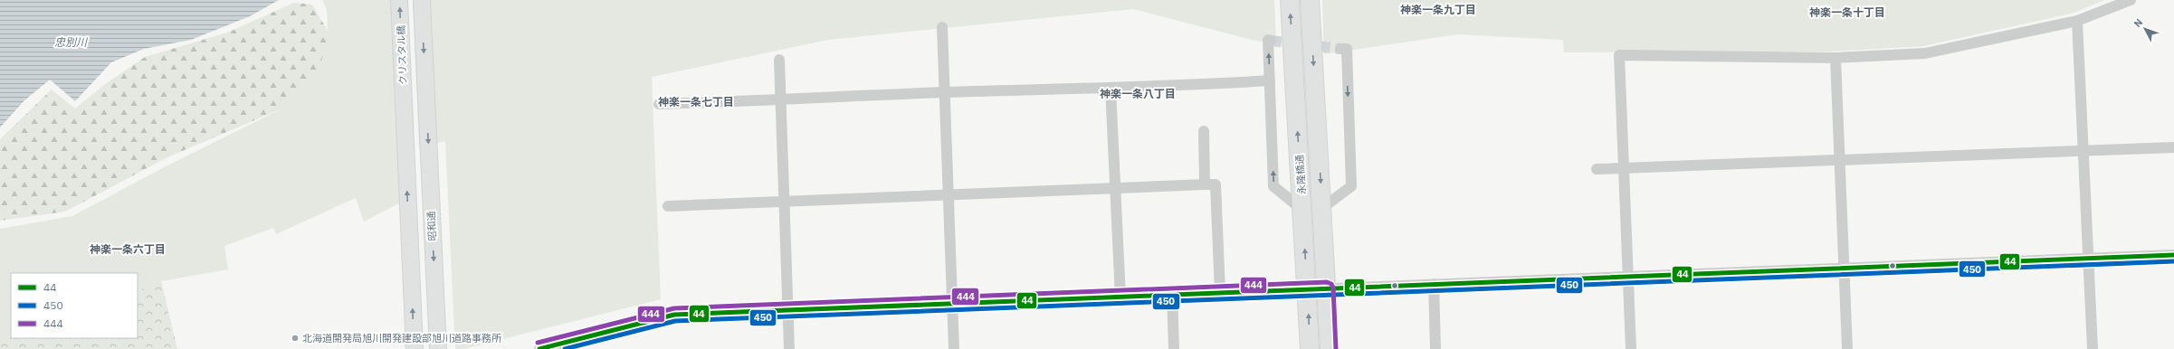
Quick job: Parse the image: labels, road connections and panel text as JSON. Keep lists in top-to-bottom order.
{
  "streets": {
    "main road": ["永隆橋通"],
    "street": ["クリスタル橋", "昭和通"]
  },
  "one_way": ["クリスタル橋", "昭和通"],
  "districts": [
    "神楽一条九丁目",
    "神楽一条十丁目",
    "神楽一条八丁目",
    "神楽一条七丁目",
    "神楽一条六丁目"
  ],
  "water": ["忠別川"],
  "places": ["北海道開発局旭川開発建設部旭川道路事務所"],
  "lines": ["transit line 44", "transit line 450", "transit line 444"],
  "legend": ["44", "450", "444"],
  "north": "top left"
}
